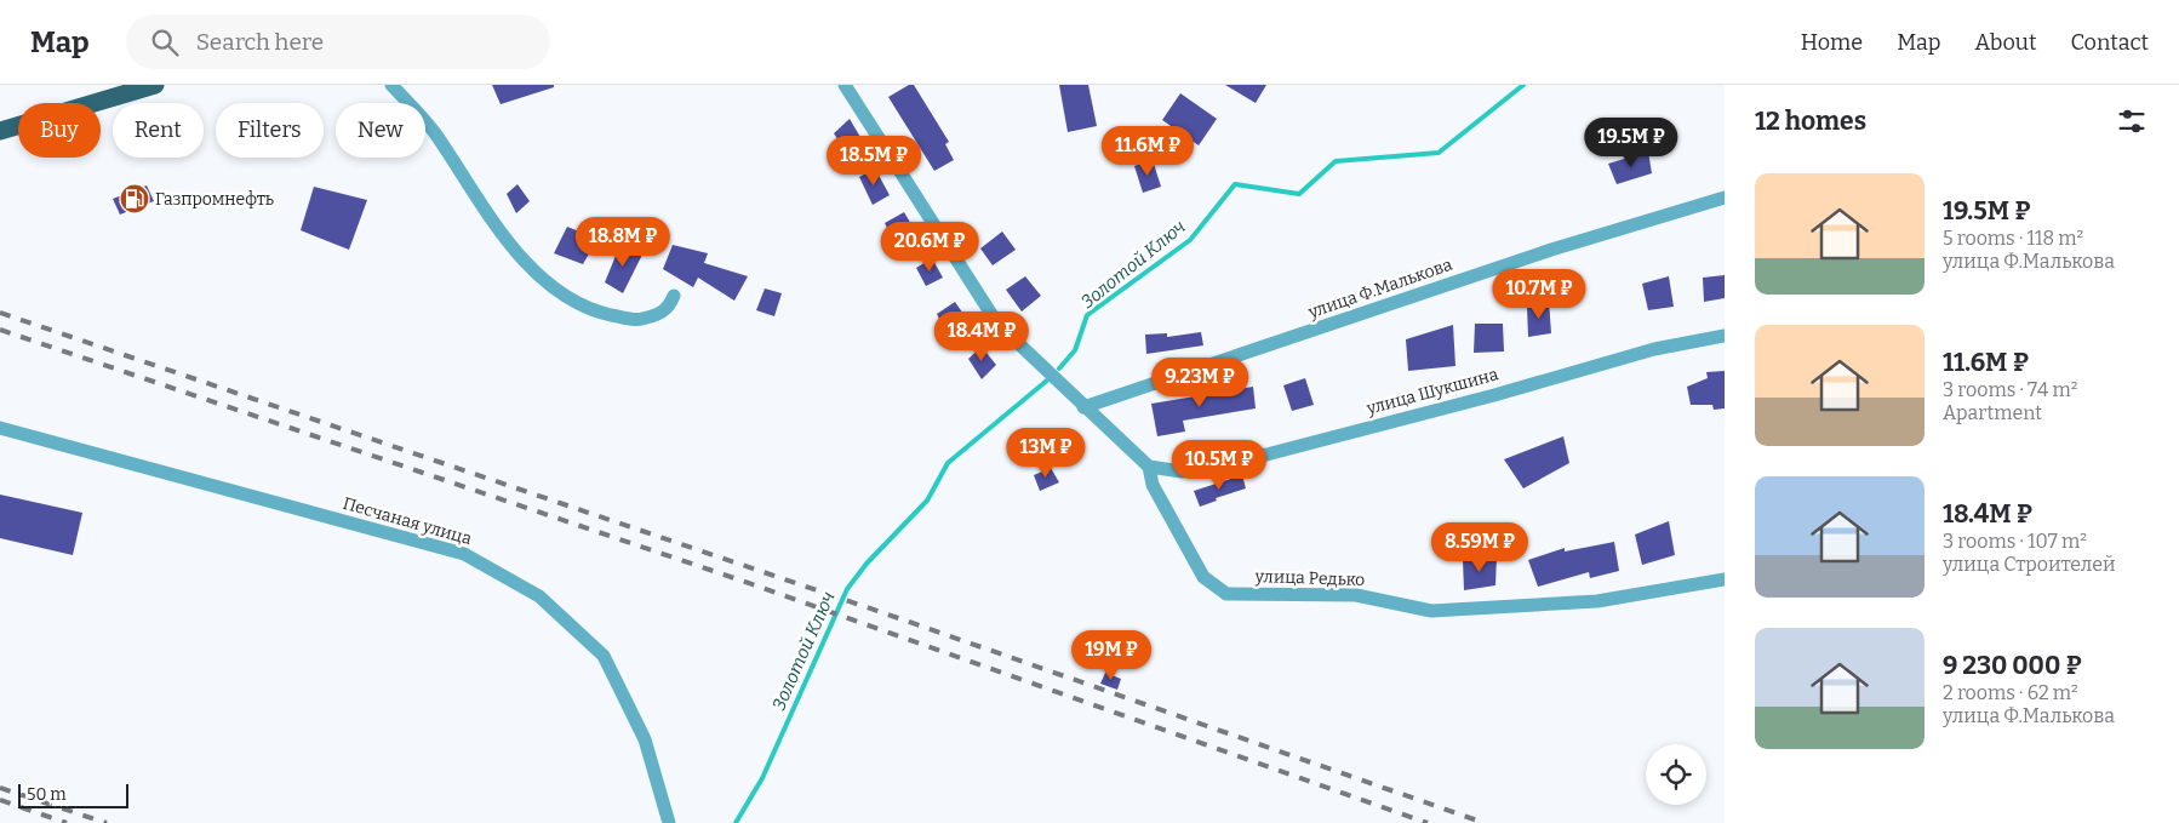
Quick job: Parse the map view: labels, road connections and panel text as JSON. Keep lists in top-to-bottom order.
{
  "streets": {
    "street": [
      "улица Ф.Малькова",
      "улица Шукшина",
      "Песчаная улица",
      "улица Редько"
    ]
  },
  "crossings": [
    ["улица Шукшина", "улица Редько"]
  ],
  "water": ["Золотой Ключ"],
  "places": {
    "fuel station": ["Газпромнефть"]
  },
  "scale_bar": "50 m",
  "page": {
    "header": "Map",
    "search": "Search here",
    "nav": [
      "Home",
      "Map",
      "About",
      "Contact"
    ],
    "heading": "12 homes",
    "chip": [
      "Buy",
      "Rent",
      "Filters",
      "New"
    ],
    "price": [
      "19.5M ₽",
      "11.6M ₽",
      "18.5M ₽",
      "18.8M ₽",
      "20.6M ₽",
      "10.7M ₽",
      "18.4M ₽",
      "9.23M ₽",
      "13M ₽",
      "10.5M ₽",
      "8.59M ₽",
      "19M ₽"
    ],
    "list": [
      {
        "name": "19.5M ₽",
        "note": "5 rooms · 118 m² · улица Ф.Малькова"
      },
      {
        "name": "11.6M ₽",
        "note": "3 rooms · 74 m² · Apartment"
      },
      {
        "name": "18.4M ₽",
        "note": "3 rooms · 107 m² · улица Строителей"
      },
      {
        "name": "9 230 000 ₽",
        "note": "2 rooms · 62 m² · улица Ф.Малькова"
      }
    ],
    "scale": "50 m"
  }
}
